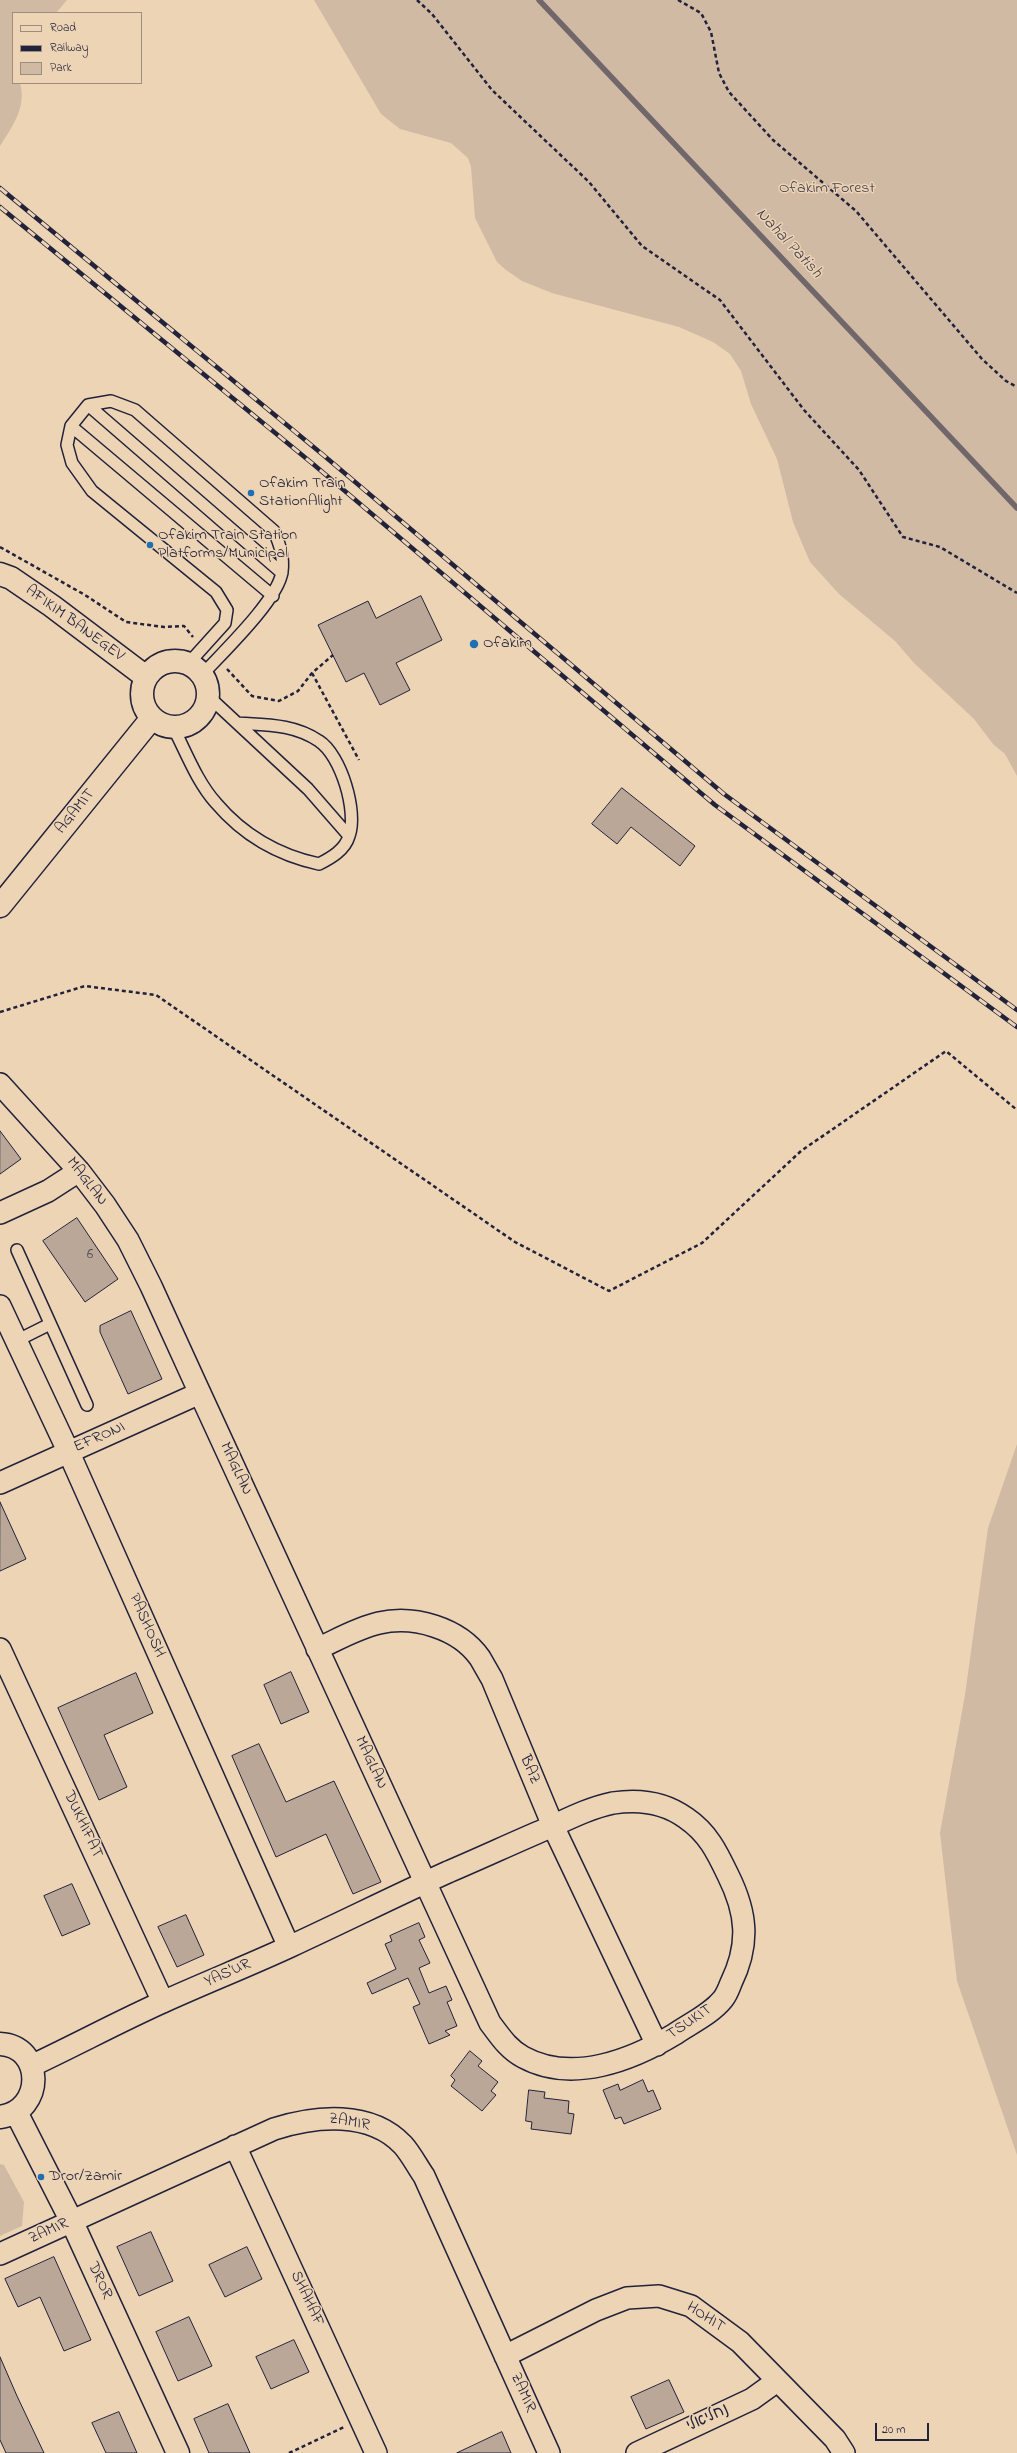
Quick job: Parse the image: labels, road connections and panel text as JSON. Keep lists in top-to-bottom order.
{
  "streets": {
    "street": [
      "AFIKIM BANEGEV",
      "AGAMIT",
      "MAGLAN",
      "EFRONI",
      "PASHOSH",
      "BAZ",
      "DUKHIFAT",
      "YAS'UR",
      "TSUKIT",
      "ZAMIR",
      "DROR",
      "SHAHAF",
      "HOHIT",
      "נחליאלי"
    ]
  },
  "crossings": [
    ["AFIKIM BANEGEV", "AGAMIT"],
    ["MAGLAN", "EFRONI"],
    ["MAGLAN", "BAZ"],
    ["MAGLAN", "YAS'UR"],
    ["MAGLAN", "TSUKIT"],
    ["EFRONI", "PASHOSH"],
    ["PASHOSH", "YAS'UR"],
    ["BAZ", "TSUKIT"],
    ["DUKHIFAT", "YAS'UR"],
    ["YAS'UR", "TSUKIT"],
    ["ZAMIR", "DROR"],
    ["ZAMIR", "SHAHAF"],
    ["ZAMIR", "HOHIT"],
    ["HOHIT", "נחליאלי"]
  ],
  "water": ["Nahal Patish"],
  "parks": ["Ofakim Forest"],
  "places": [
    "Ofakim Train StationAlight",
    "Ofakim Train Station Platforms/Municipal",
    "Ofakim",
    "Dror/Zamir"
  ],
  "house_numbers": ["6"],
  "legend": ["Road", "Railway", "Park"],
  "scale_bar": "20 m"
}
